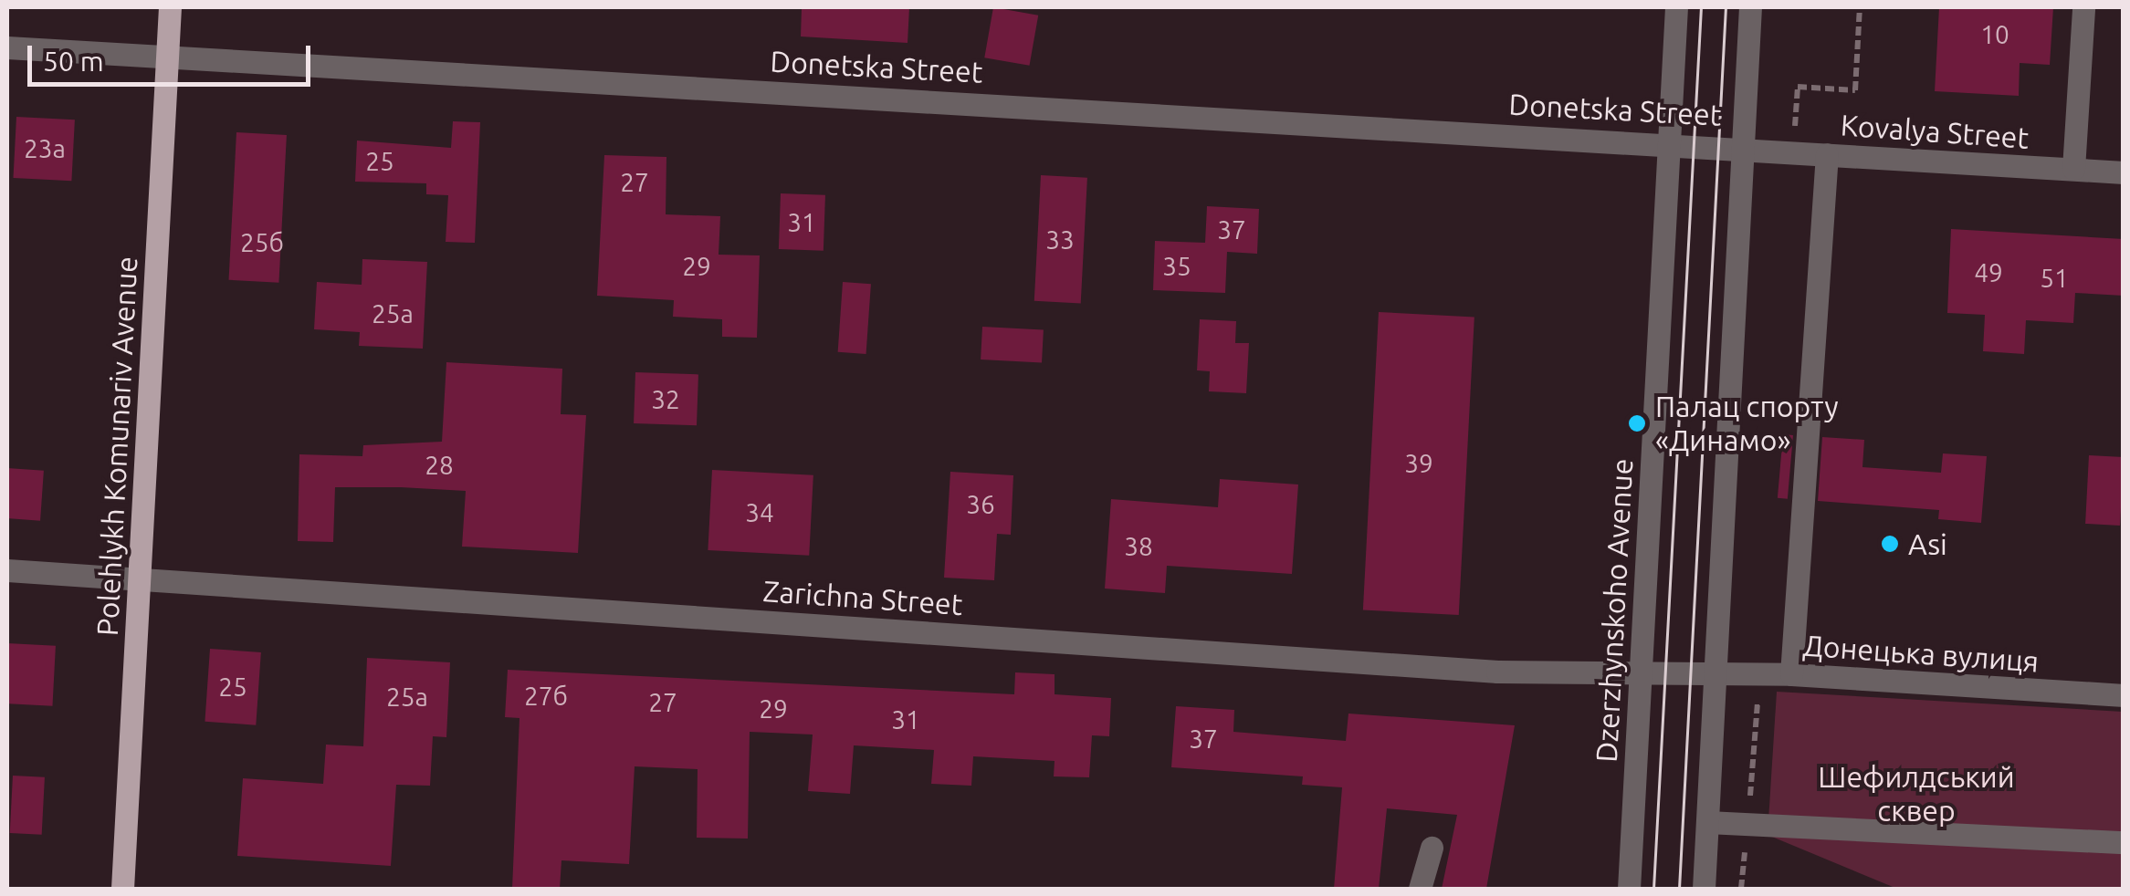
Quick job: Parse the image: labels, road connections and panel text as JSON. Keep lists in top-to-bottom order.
{
  "streets": {
    "main road": ["Polehlykh Komunariv Avenue"],
    "street": [
      "Donetska Street",
      "Kovalya Street",
      "Zarichna Street",
      "Dzerzhynskoho Avenue",
      "Донецька вулиця"
    ]
  },
  "crossings": [
    ["Donetska Street", "Kovalya Street"],
    ["Donetska Street", "Polehlykh Komunariv Avenue"],
    ["Donetska Street", "Dzerzhynskoho Avenue"],
    ["Polehlykh Komunariv Avenue", "Zarichna Street"],
    ["Zarichna Street", "Dzerzhynskoho Avenue"],
    ["Zarichna Street", "Донецька вулиця"]
  ],
  "parks": ["Шефилдський сквер"],
  "places": ["Палац спорту «Динамо»", "Asi"],
  "house_numbers": [
    "10",
    "23а",
    "25",
    "27",
    "31",
    "37",
    "33",
    "25б",
    "29",
    "35",
    "49",
    "51",
    "25а",
    "32",
    "39",
    "28",
    "36",
    "34",
    "38",
    "25",
    "27б",
    "25а",
    "27",
    "29",
    "31",
    "37"
  ],
  "scale_bar": "50 m"
}
